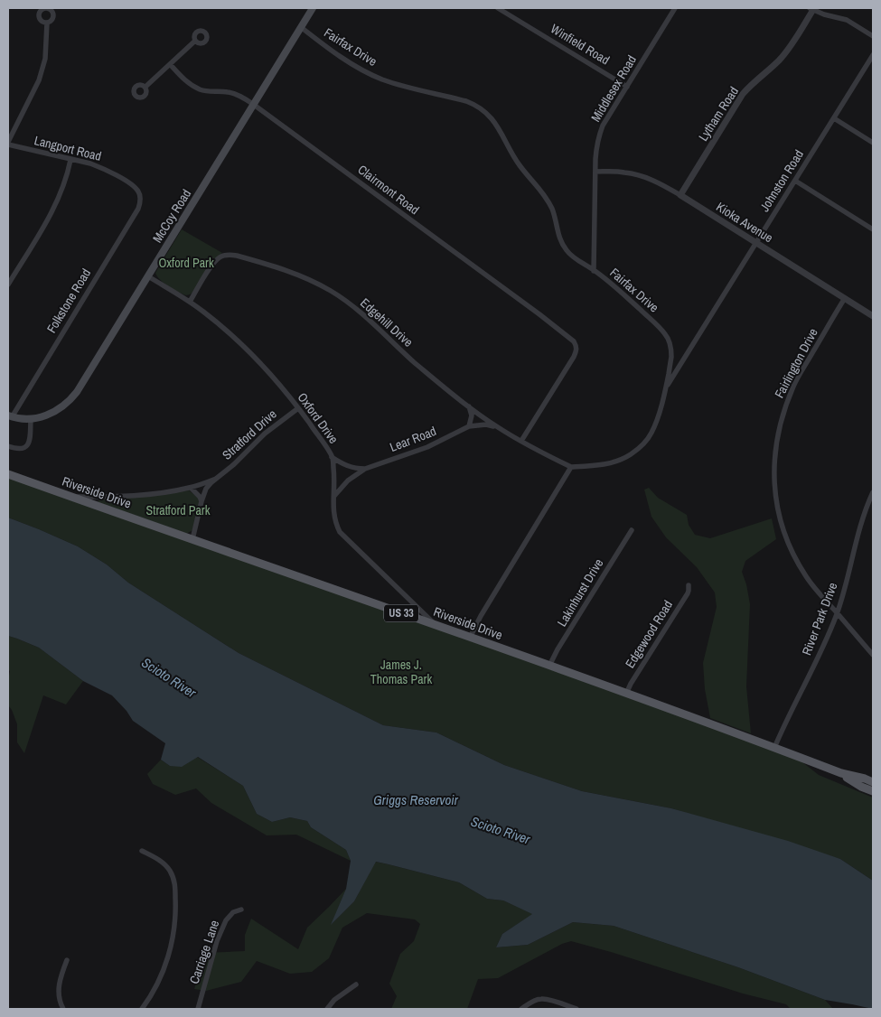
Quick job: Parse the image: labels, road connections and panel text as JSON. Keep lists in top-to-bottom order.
{
  "streets": {
    "main road": ["McCoy Road", "Riverside Drive", "US 33"],
    "street": [
      "Winfield Road",
      "Fairfax Drive",
      "Middlesex Road",
      "Lytham Road",
      "Langport Road",
      "Johnston Road",
      "Clairmont Road",
      "Kioka Avenue",
      "Folkstone Road",
      "Edgehill Drive",
      "Fairlington Drive",
      "Oxford Drive",
      "Stratford Drive",
      "Lear Road",
      "Lakinhurst Drive",
      "River Park Drive",
      "Edgewood Road",
      "Carriage Lane"
    ]
  },
  "crossings": [
    ["Winfield Road", "Middlesex Road"],
    ["Fairfax Drive", "Middlesex Road"],
    ["Fairfax Drive", "Johnston Road"],
    ["Fairfax Drive", "McCoy Road"],
    ["Fairfax Drive", "Edgehill Drive"],
    ["Middlesex Road", "Kioka Avenue"],
    ["Lytham Road", "Kioka Avenue"],
    ["Langport Road", "Folkstone Road"],
    ["Johnston Road", "Kioka Avenue"],
    ["Clairmont Road", "McCoy Road"],
    ["Clairmont Road", "Edgehill Drive"],
    ["McCoy Road", "Folkstone Road"],
    ["McCoy Road", "Oxford Drive"],
    ["Kioka Avenue", "Fairlington Drive"],
    ["Edgehill Drive", "Oxford Drive"],
    ["Edgehill Drive", "Lear Road"],
    ["Fairlington Drive", "River Park Drive"],
    ["Oxford Drive", "Stratford Drive"],
    ["Oxford Drive", "Lear Road"],
    ["Oxford Drive", "Riverside Drive"],
    ["Stratford Drive", "Riverside Drive"],
    ["Riverside Drive", "Lakinhurst Drive"],
    ["Riverside Drive", "River Park Drive"],
    ["Riverside Drive", "Edgewood Road"]
  ],
  "water": ["Scioto River", "Griggs Reservoir"],
  "parks": ["Oxford Park", "Stratford Park", "James J. Thomas Park"]
}
